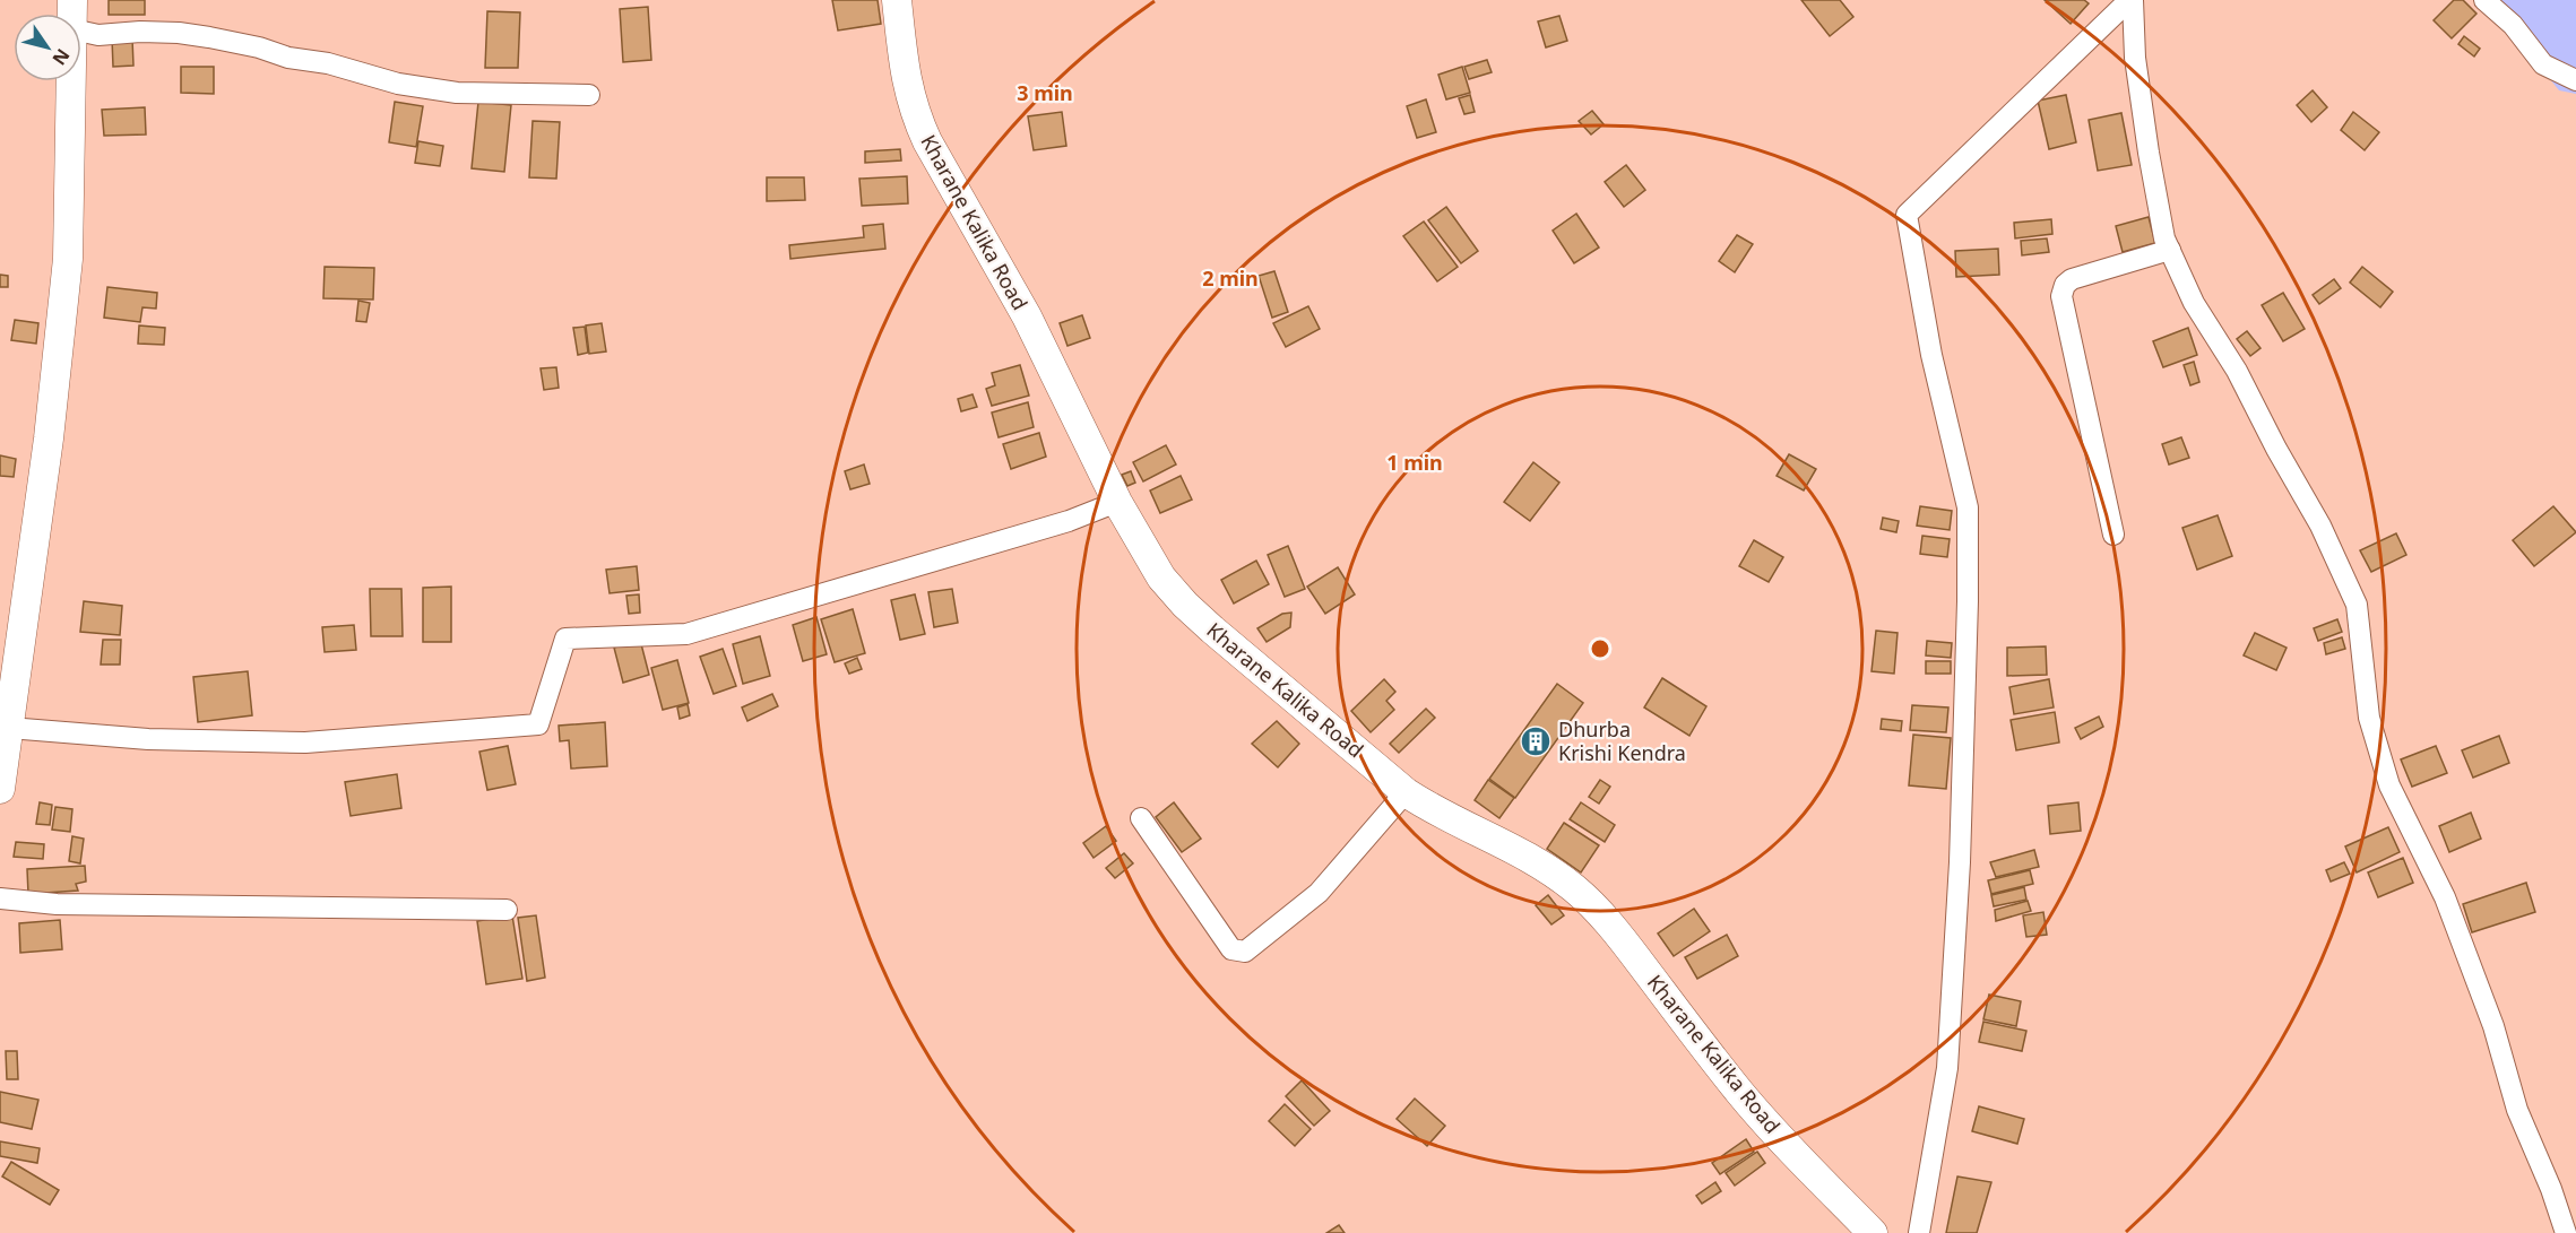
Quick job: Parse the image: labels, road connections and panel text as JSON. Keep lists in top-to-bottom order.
{
  "streets": {
    "street": ["Kharane Kalika Road"]
  },
  "places": {
    "building": ["Dhurba Krishi Kendra"]
  },
  "north": "bottom right",
  "rings": ["3 min", "2 min", "1 min"]
}
